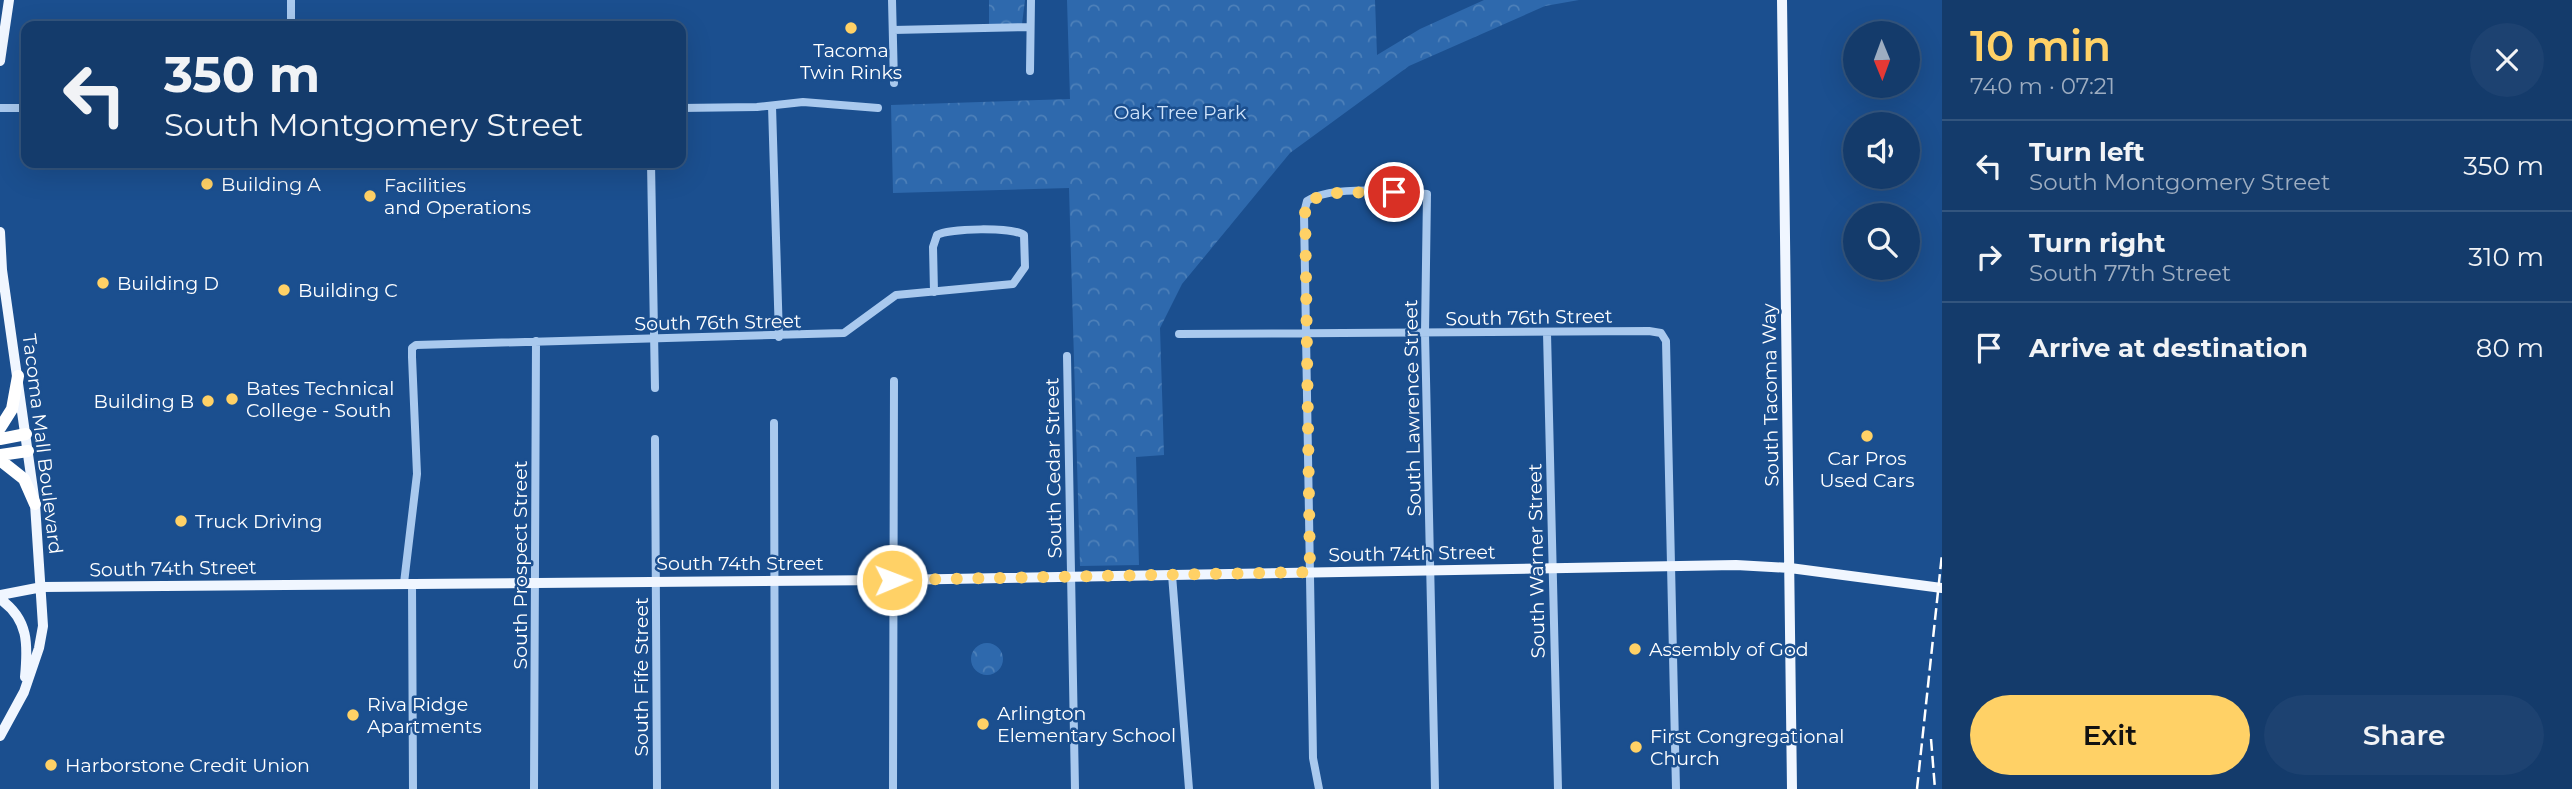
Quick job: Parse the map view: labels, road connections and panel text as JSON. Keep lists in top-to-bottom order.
{
  "streets": {
    "main road": ["South Tacoma Way", "Tacoma Mall Boulevard", "South 74th Street"],
    "street": [
      "South 76th Street",
      "South Lawrence Street",
      "South Cedar Street",
      "South Warner Street",
      "South Prospect Street",
      "South Fife Street"
    ]
  },
  "crossings": [
    ["South 76th Street", "South Lawrence Street"],
    ["South 76th Street", "South 74th Street"],
    ["South 76th Street", "South Warner Street"],
    ["South 76th Street", "South Prospect Street"],
    ["South Tacoma Way", "South 74th Street"],
    ["South Lawrence Street", "South 74th Street"],
    ["Tacoma Mall Boulevard", "South 74th Street"],
    ["South Cedar Street", "South 74th Street"],
    ["South 74th Street", "South Warner Street"],
    ["South 74th Street", "South Prospect Street"],
    ["South 74th Street", "South Fife Street"]
  ],
  "parks": ["Oak Tree Park"],
  "places": [
    "Tacoma Twin Rinks",
    "Building A",
    "Facilities and Operations",
    "Building D",
    "Building C",
    "Bates Technical College - South",
    "Building B",
    "Car Pros Used Cars",
    "Truck Driving",
    "Assembly of God",
    "Riva Ridge Apartments",
    "Arlington Elementary School",
    "First Congregational Church",
    "Harborstone Credit Union"
  ],
  "north": "bottom",
  "page": {
    "heading": ["10 min", "740 m · 07:21"],
    "turn": ["350 m", "South Montgomery Street"],
    "list": [
      {
        "name": "Turn left",
        "note": "South Montgomery Street",
        "value": "350 m"
      },
      {
        "name": "Turn right",
        "note": "South 77th Street",
        "value": "310 m"
      },
      {
        "name": "Arrive at destination",
        "value": "80 m"
      }
    ],
    "buttons": ["Exit", "Share"]
  }
}
